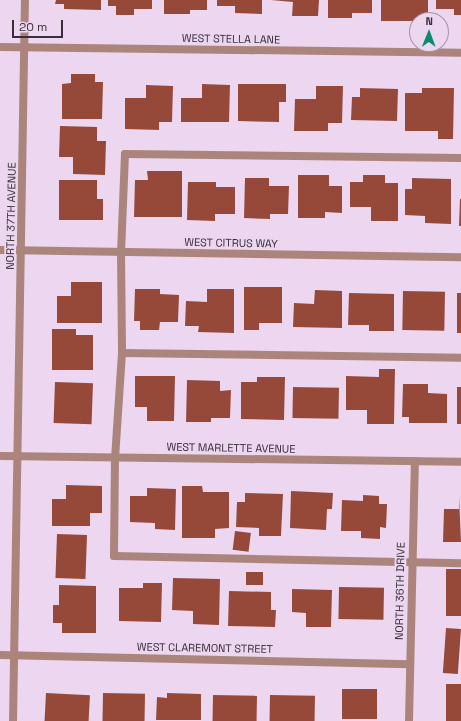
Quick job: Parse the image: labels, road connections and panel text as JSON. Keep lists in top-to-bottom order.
{
  "streets": {
    "street": [
      "WEST STELLA LANE",
      "NORTH 37TH AVENUE",
      "WEST CITRUS WAY",
      "WEST MARLETTE AVENUE",
      "NORTH 36TH DRIVE",
      "WEST CLAREMONT STREET"
    ]
  },
  "crossings": [
    ["WEST STELLA LANE", "NORTH 37TH AVENUE"],
    ["NORTH 37TH AVENUE", "WEST CITRUS WAY"],
    ["NORTH 37TH AVENUE", "WEST MARLETTE AVENUE"],
    ["NORTH 37TH AVENUE", "WEST CLAREMONT STREET"],
    ["WEST MARLETTE AVENUE", "NORTH 36TH DRIVE"],
    ["NORTH 36TH DRIVE", "WEST CLAREMONT STREET"]
  ],
  "scale_bar": "20 m",
  "north": "top"
}
